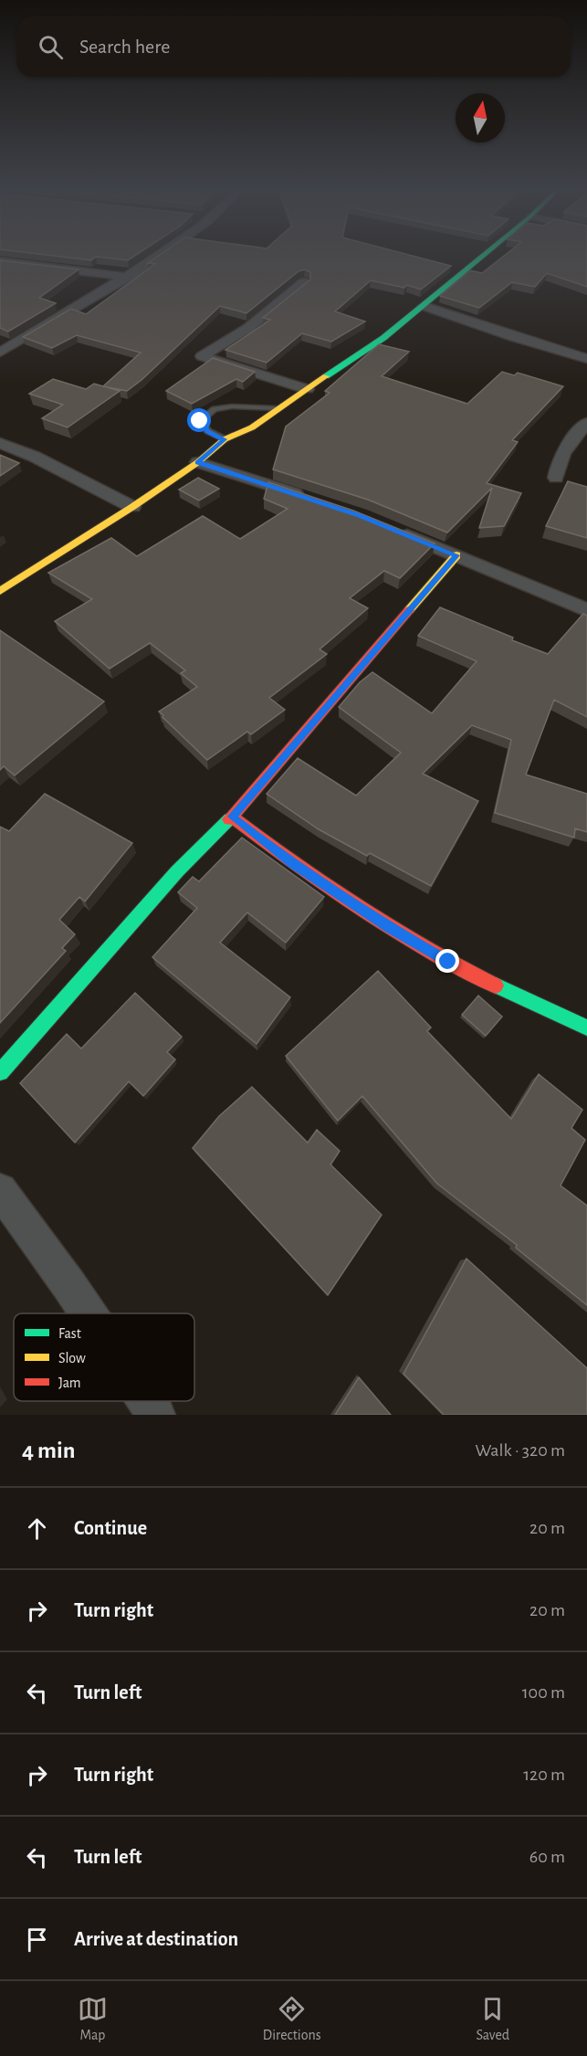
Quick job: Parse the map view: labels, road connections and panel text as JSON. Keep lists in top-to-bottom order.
{
  "legend": ["Fast", "Slow", "Jam"],
  "north": "top",
  "page": {
    "search": "Search here",
    "heading": ["4 min", "Walk · 320 m"],
    "list": [
      ["Continue", "20 m"],
      ["Turn right", "20 m"],
      ["Turn left", "100 m"],
      ["Turn right", "120 m"],
      ["Turn left", "60 m"],
      "Arrive at destination"
    ],
    "nav": ["Map", "Directions", "Saved"]
  }
}
